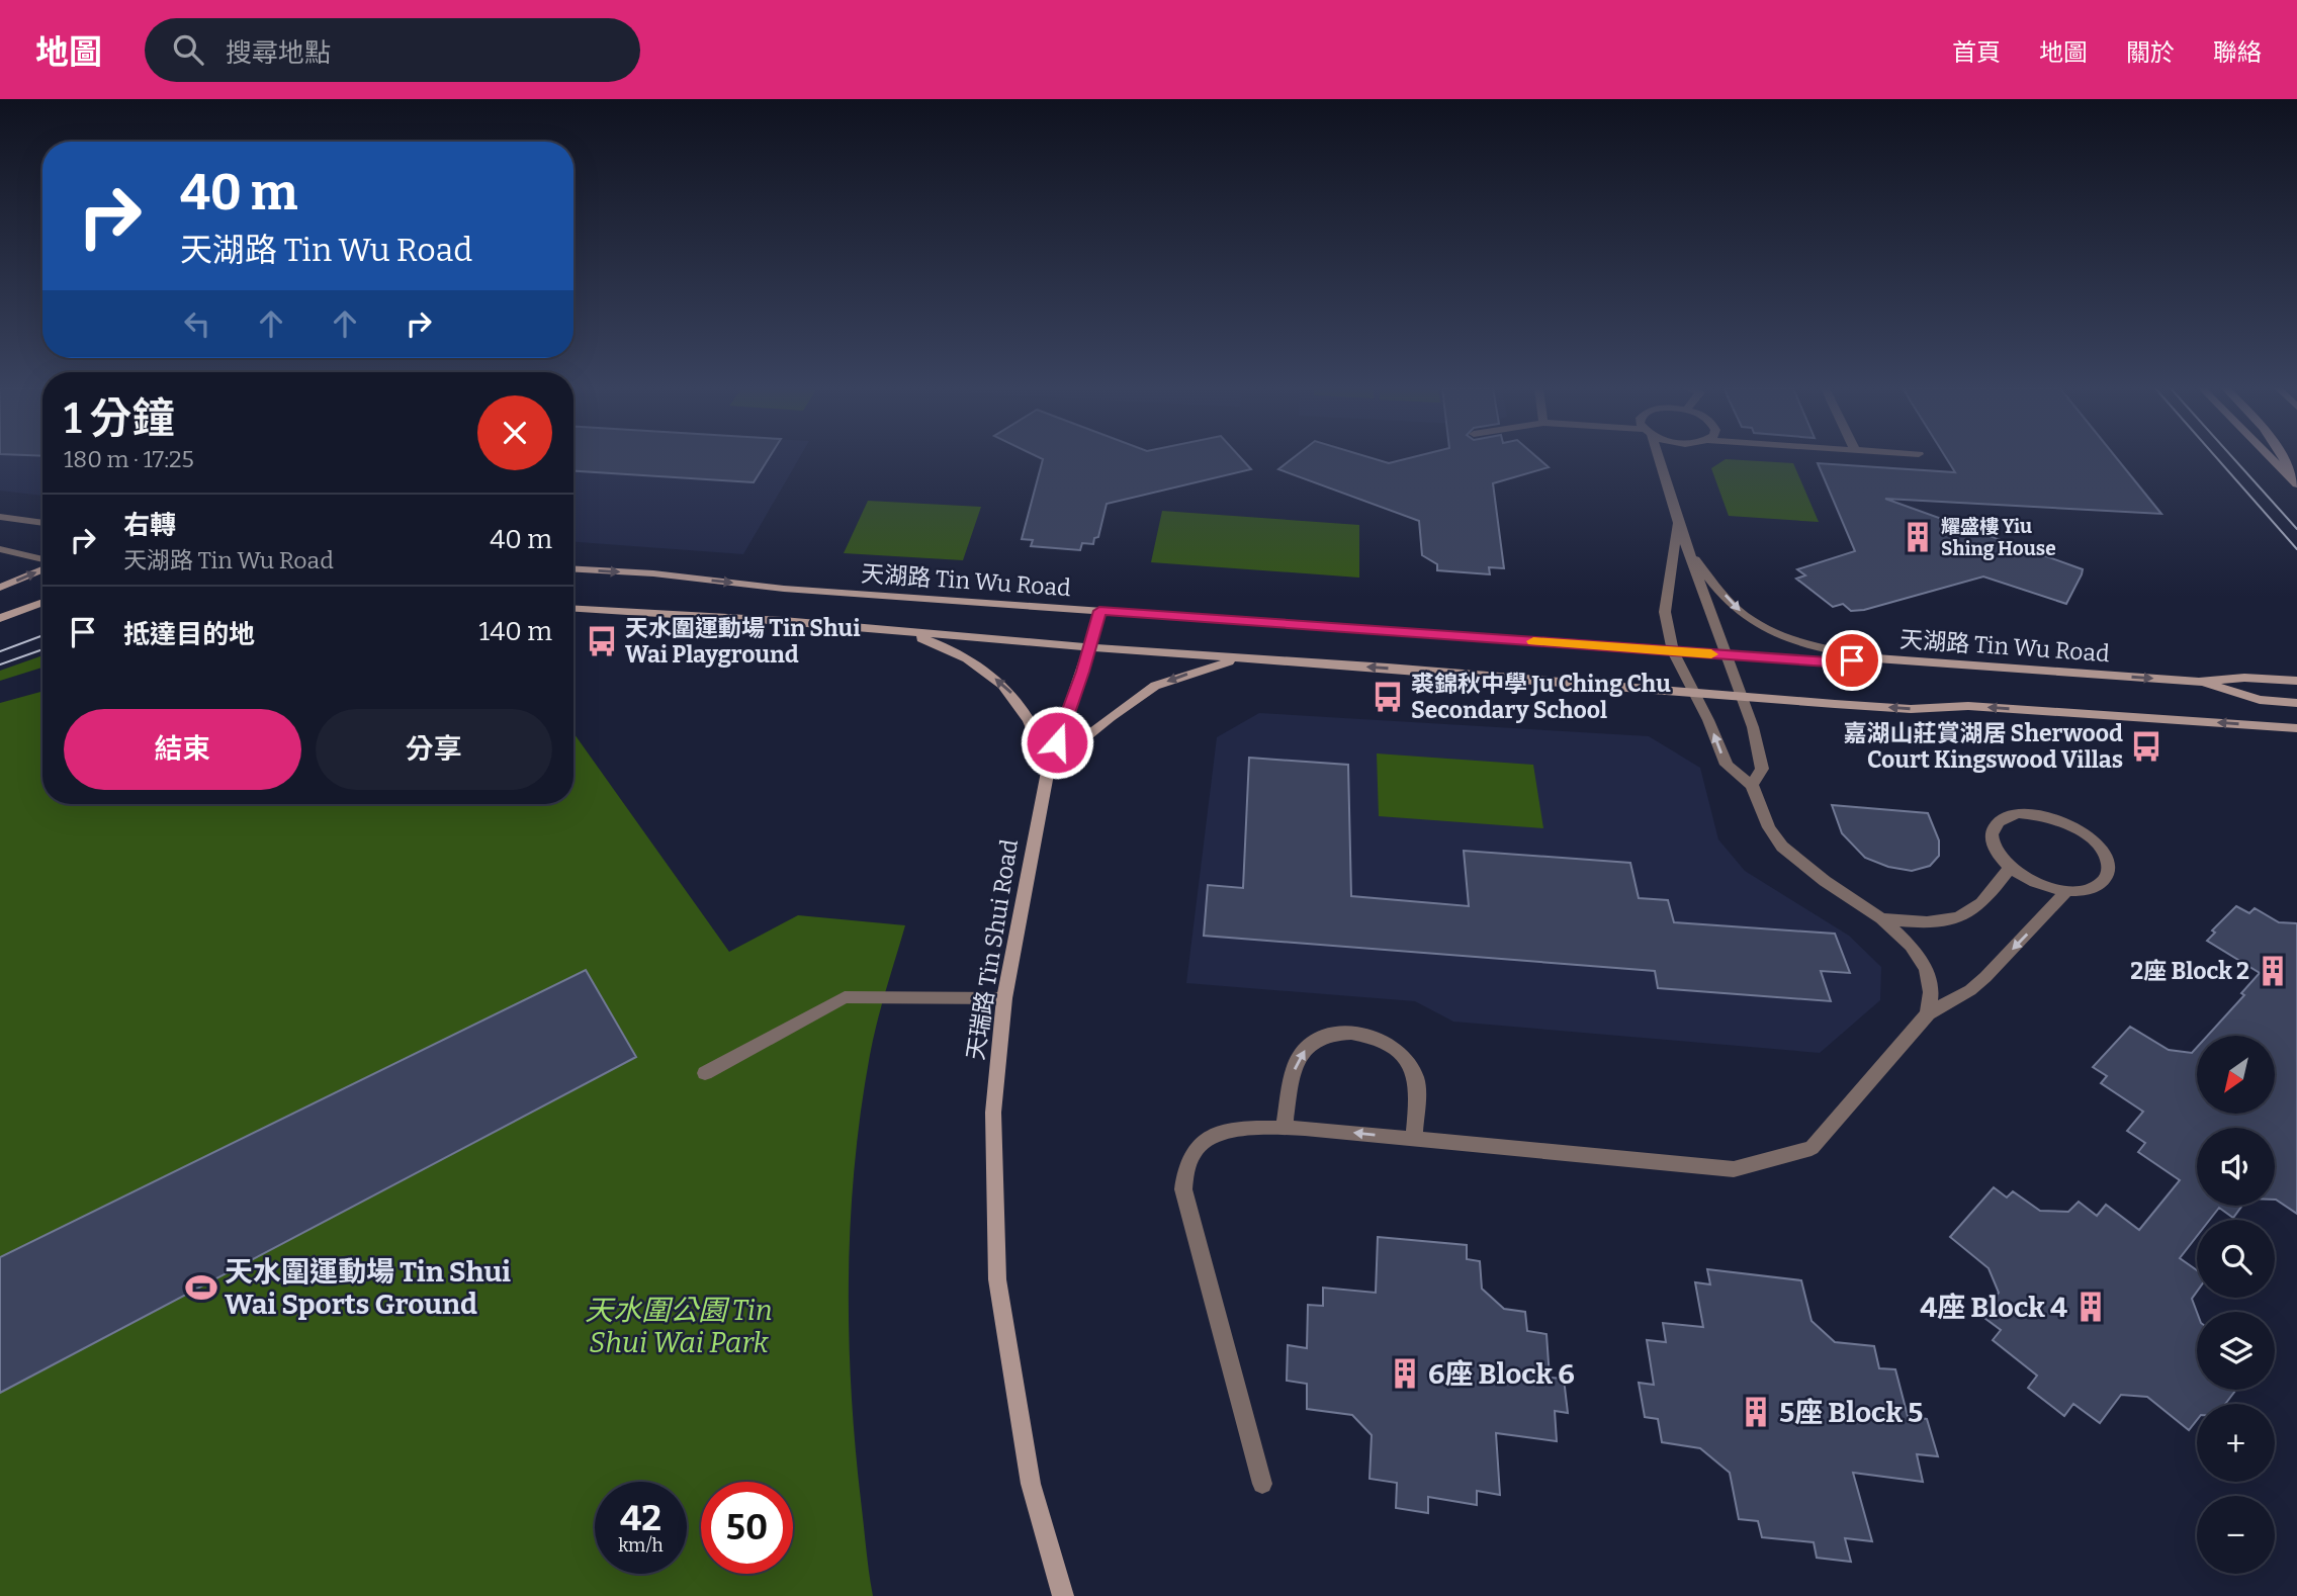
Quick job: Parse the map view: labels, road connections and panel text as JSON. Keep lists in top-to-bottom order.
{
  "streets": {
    "main road": ["天湖路 Tin Wu Road", "天瑞路 Tin Shui Road"]
  },
  "crossings": [
    ["天湖路 Tin Wu Road", "天瑞路 Tin Shui Road"]
  ],
  "parks": ["天水圍公園 Tin Shui Wai Park"],
  "places": {
    "building": [
      "耀盛樓 Yiu Shing House",
      "2座 Block 2",
      "4座 Block 4",
      "6座 Block 6",
      "5座 Block 5"
    ],
    "bus stop": ["天水圍運動場 Tin Shui Wai Playground", "裘錦秋中學 Ju Ching Chu Secondary School", "嘉湖山莊賞湖居 Sherwood Court Kingswood Villas"],
    "sports": ["天水圍運動場 Tin Shui Wai Sports Ground"]
  },
  "north": "bottom left",
  "page": {
    "header": "地圖",
    "search": "搜尋地點",
    "nav": [
      "首頁",
      "地圖",
      "關於",
      "聯絡"
    ],
    "turn": ["40 m", "天湖路 Tin Wu Road"],
    "heading": ["1 分鐘", "180 m · 17:25"],
    "list": [
      {
        "name": "右轉",
        "note": "天湖路 Tin Wu Road",
        "value": "40 m"
      },
      {
        "name": "抵達目的地",
        "value": "140 m"
      }
    ],
    "buttons": ["結束", "分享"],
    "map_buttons": ["+", "−"],
    "speed": "42 km/h",
    "limit": "50"
  }
}
